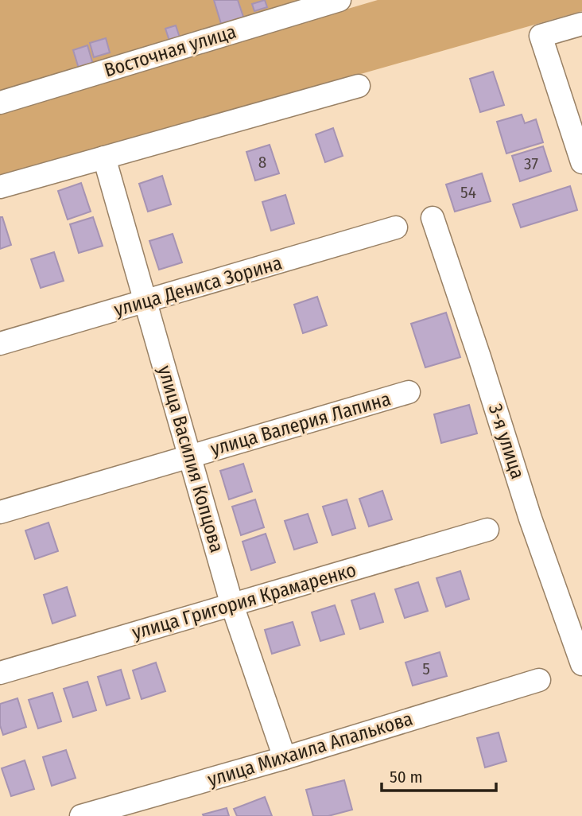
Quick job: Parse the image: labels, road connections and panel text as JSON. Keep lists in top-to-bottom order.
{
  "streets": {
    "street": [
      "Восточная улица",
      "улица Дениса Зорина",
      "улица Валерия Лапина",
      "3-я улица",
      "улица Василия Копцова",
      "улица Григория Крамаренко",
      "улица Михаила Апалькова"
    ]
  },
  "crossings": [
    ["улица Дениса Зорина", "улица Василия Копцова"],
    ["улица Валерия Лапина", "улица Василия Копцова"],
    ["улица Василия Копцова", "улица Григория Крамаренко"],
    ["улица Василия Копцова", "улица Михаила Апалькова"]
  ],
  "house_numbers": [
    "8",
    "37",
    "54",
    "5"
  ],
  "scale_bar": "50 m"
}
